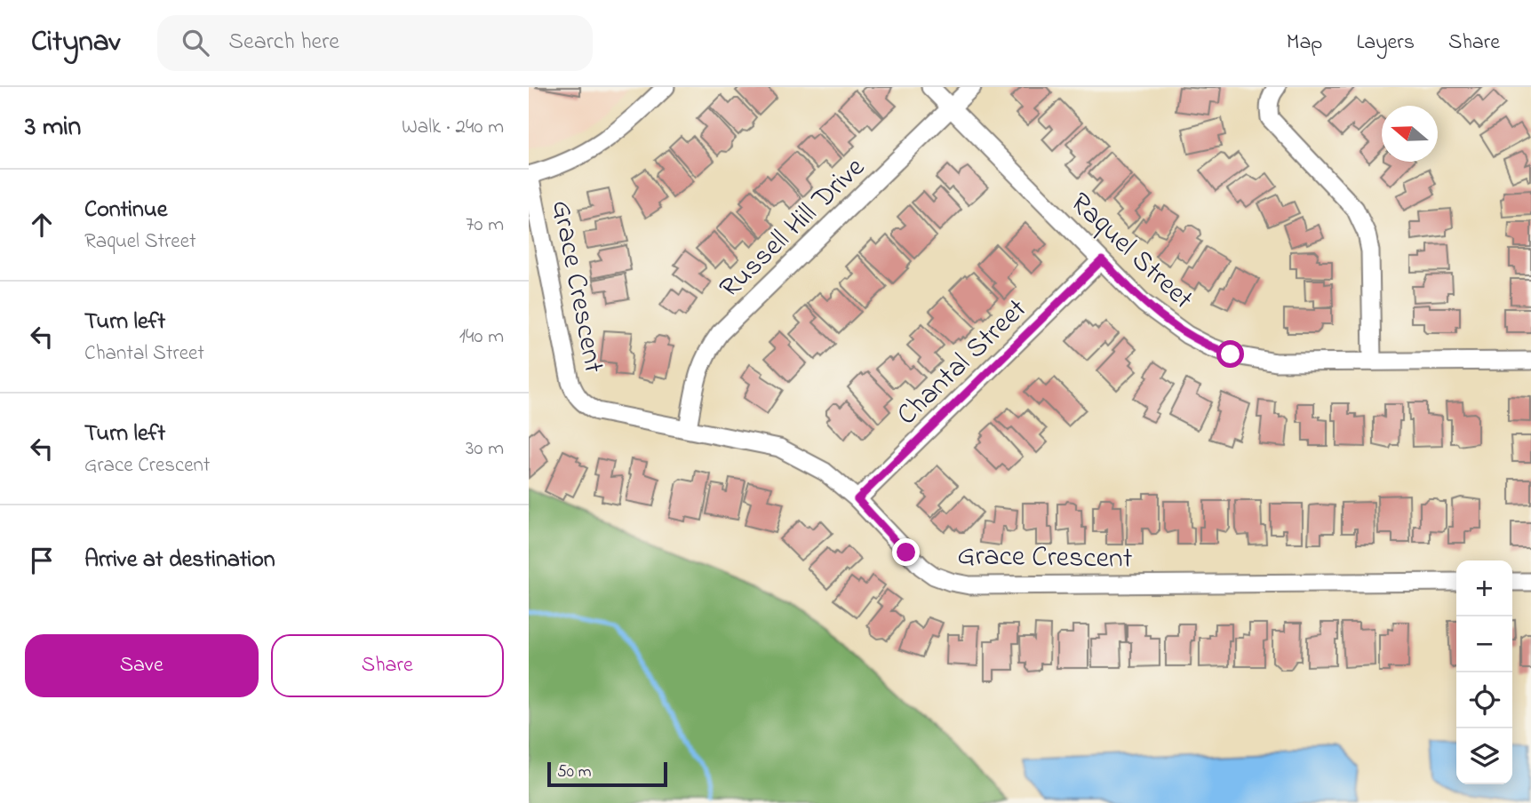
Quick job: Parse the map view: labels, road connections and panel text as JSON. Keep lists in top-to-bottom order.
{
  "streets": {
    "street": [
      "Russell Hill Drive",
      "Raquel Street",
      "Grace Crescent",
      "Chantal Street"
    ]
  },
  "crossings": [
    ["Russell Hill Drive", "Raquel Street"],
    ["Russell Hill Drive", "Grace Crescent"],
    ["Raquel Street", "Chantal Street"],
    ["Grace Crescent", "Chantal Street"]
  ],
  "scale_bar": "50 m",
  "north": "left",
  "page": {
    "header": "Citynav",
    "search": "Search here",
    "nav": ["Map", "Layers", "Share"],
    "heading": ["3 min", "Walk · 240 m"],
    "list": [
      ["Continue", "Raquel Street", "70 m"],
      ["Turn left", "Chantal Street", "140 m"],
      ["Turn left", "Grace Crescent", "30 m"],
      "Arrive at destination"
    ],
    "map_buttons": ["+", "−"],
    "buttons": ["Save", "Share"],
    "scale": "50 m"
  }
}
